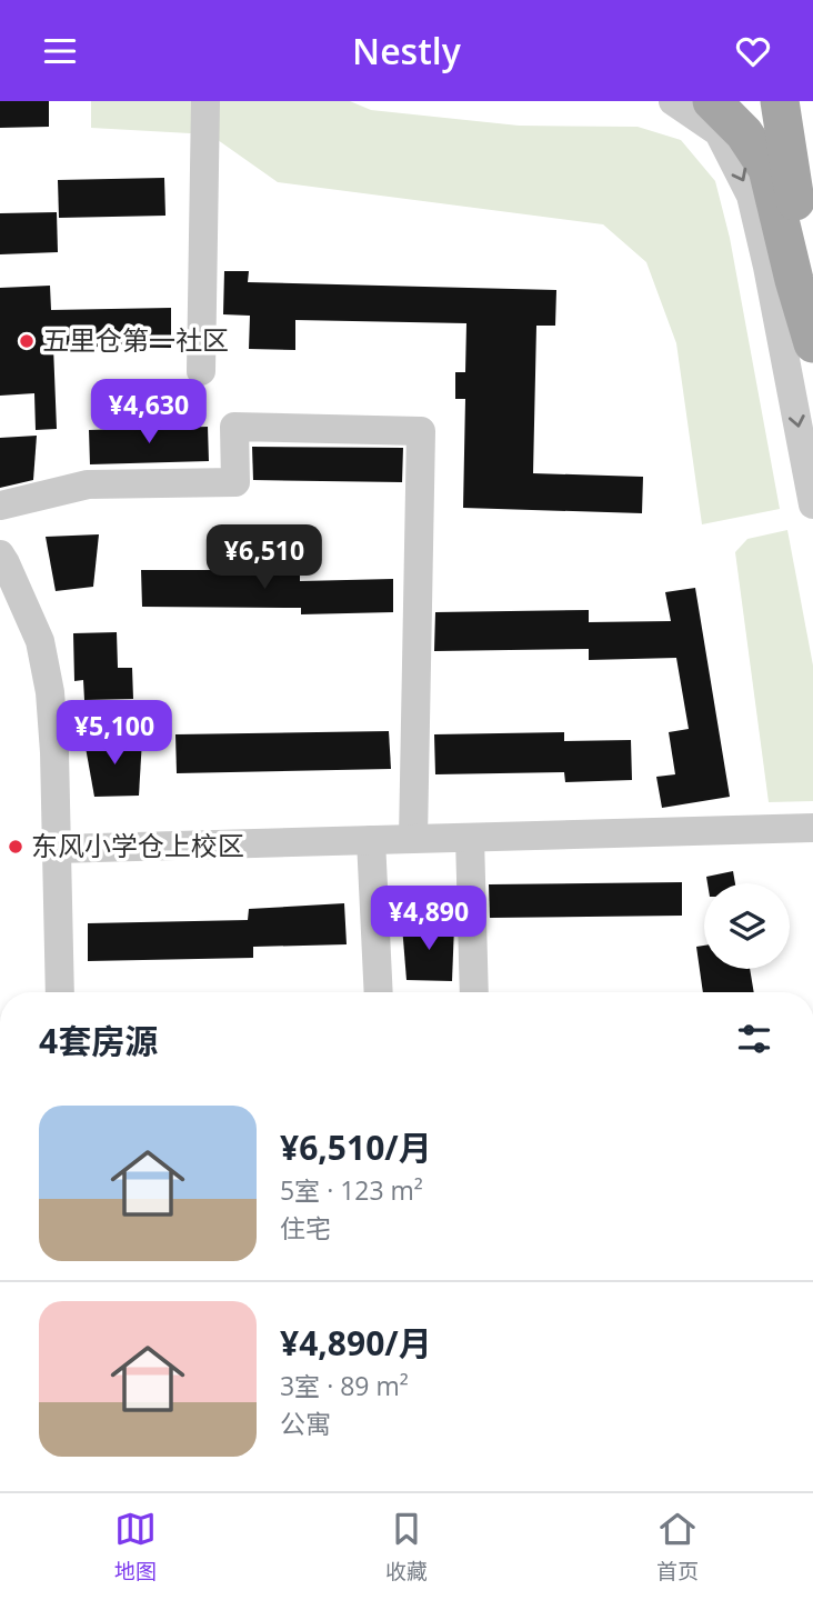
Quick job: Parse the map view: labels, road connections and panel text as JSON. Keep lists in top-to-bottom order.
{
  "places": ["五里仓第一社区", "东风小学仓上校区"],
  "page": {
    "header": "Nestly",
    "price": [
      "¥4,630",
      "¥6,510",
      "¥5,100",
      "¥4,890"
    ],
    "heading": "4套房源",
    "list": [
      {
        "name": "¥6,510/月",
        "note": "5室 · 123 m² · 住宅"
      },
      {
        "name": "¥4,890/月",
        "note": "3室 · 89 m² · 公寓"
      }
    ],
    "tabs": ["地图", "收藏", "首页"]
  }
}
